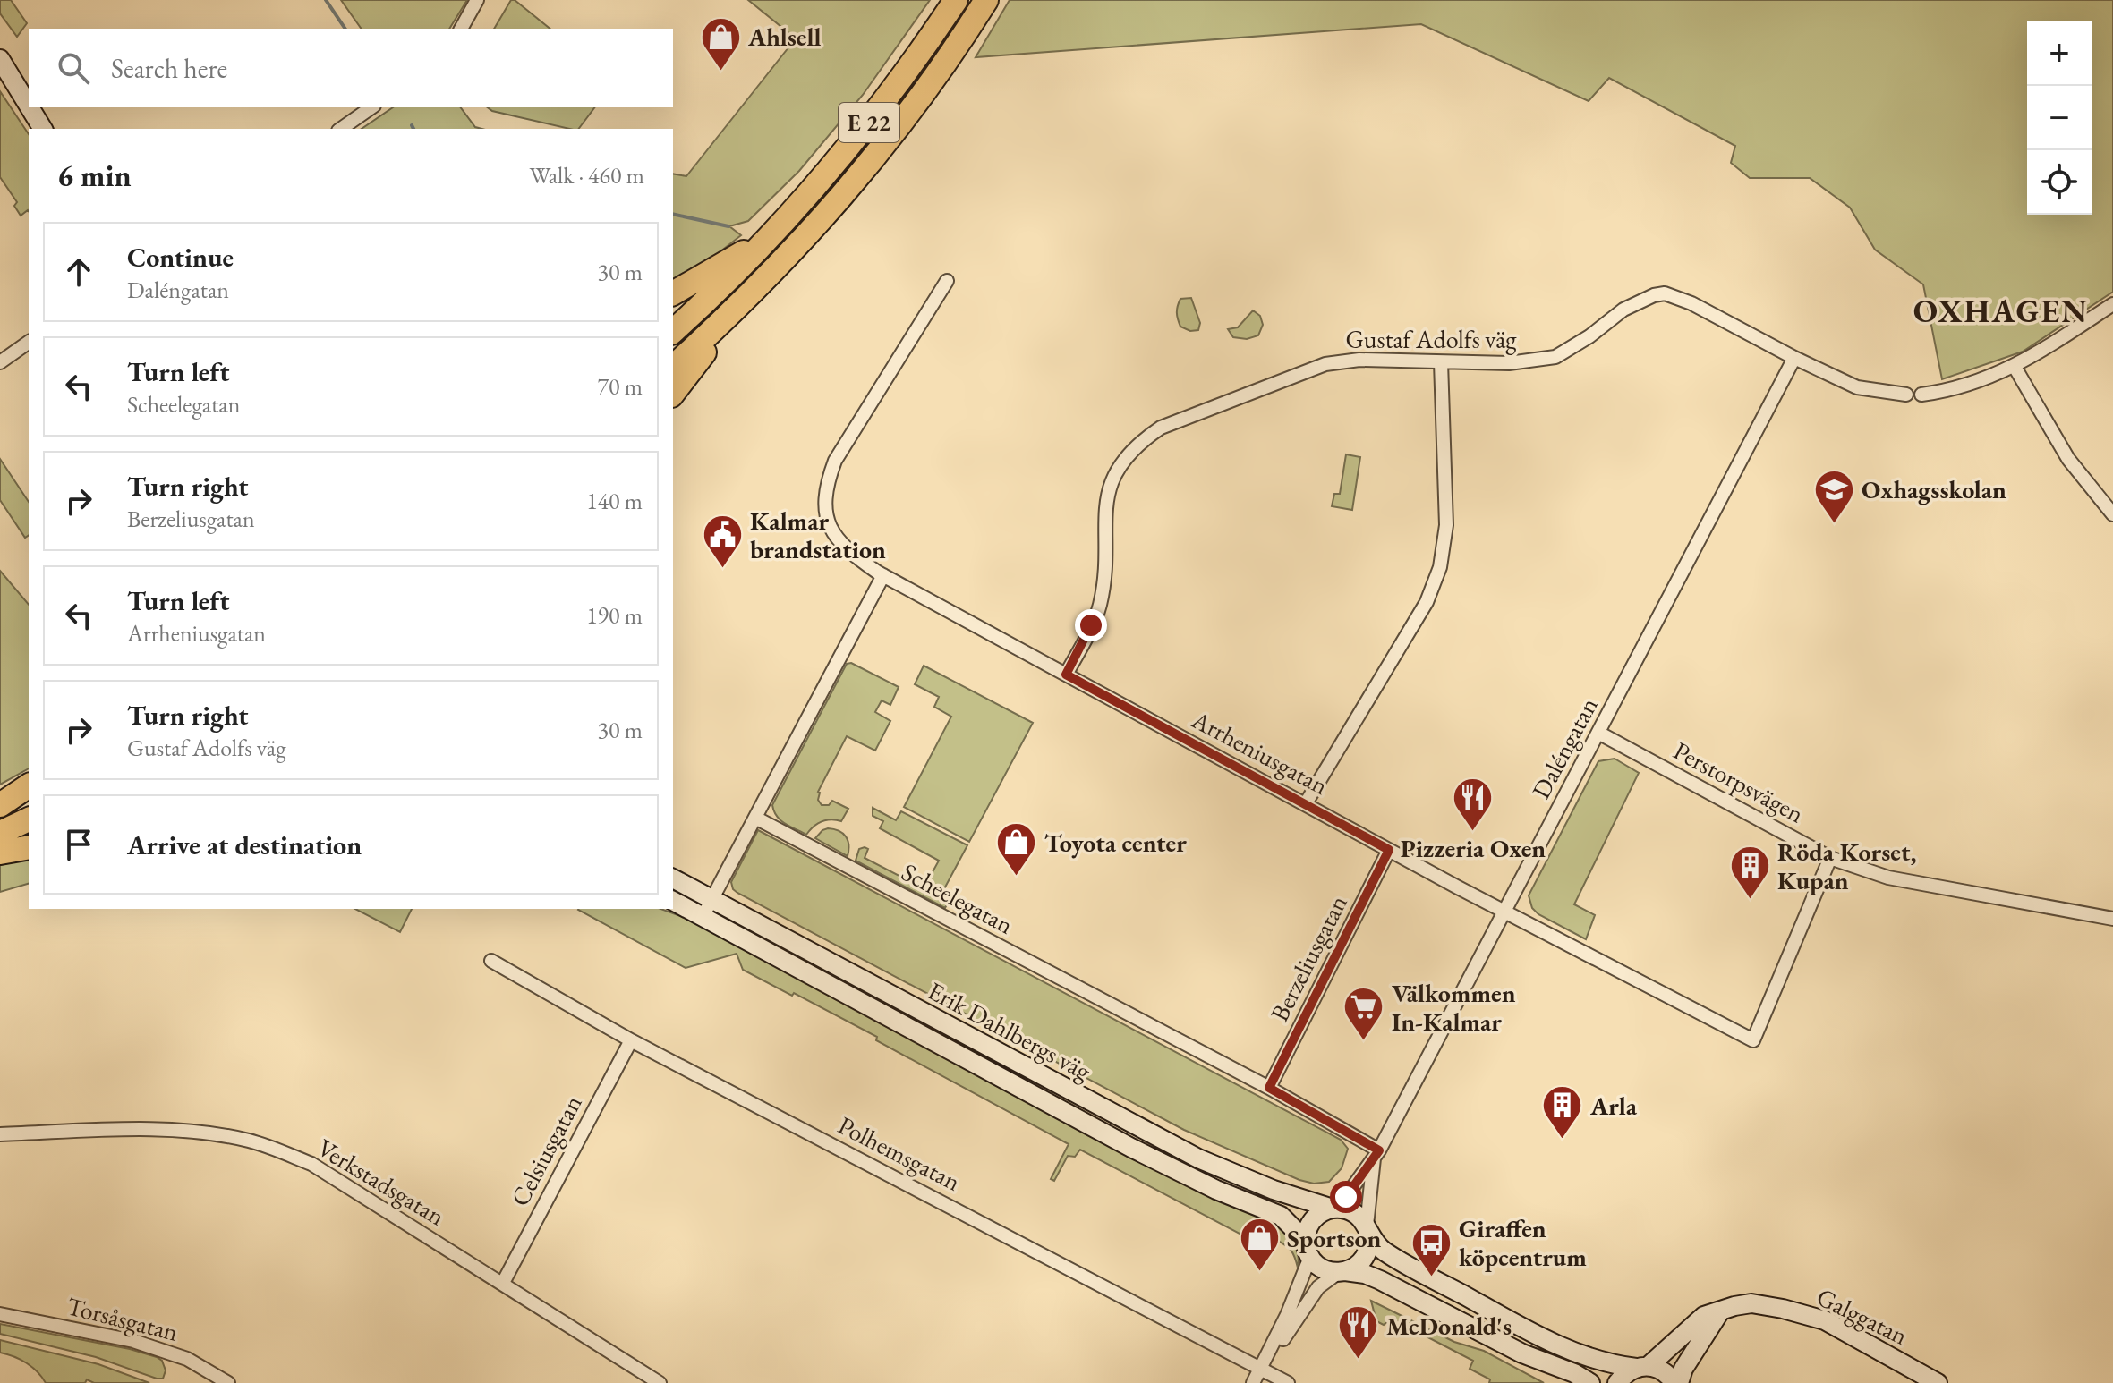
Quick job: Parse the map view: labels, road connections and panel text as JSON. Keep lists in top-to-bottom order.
{
  "streets": {
    "highway": ["E 22"],
    "main road": ["Erik Dahlbergs väg", "Galggatan"],
    "street": [
      "Gustaf Adolfs väg",
      "Daléngatan",
      "Arrheniusgatan",
      "Perstorpsvägen",
      "Scheelegatan",
      "Berzeliusgatan",
      "Celsiusgatan",
      "Polhemsgatan",
      "Verkstadsgatan",
      "Torsåsgatan"
    ]
  },
  "crossings": [
    ["Gustaf Adolfs väg", "Daléngatan"],
    ["Gustaf Adolfs väg", "Arrheniusgatan"],
    ["Daléngatan", "Arrheniusgatan"],
    ["Daléngatan", "Perstorpsvägen"],
    ["Daléngatan", "Scheelegatan"],
    ["Daléngatan", "Erik Dahlbergs väg"],
    ["Arrheniusgatan", "Perstorpsvägen"],
    ["Arrheniusgatan", "Berzeliusgatan"],
    ["Scheelegatan", "Berzeliusgatan"],
    ["Erik Dahlbergs väg", "Galggatan"],
    ["Celsiusgatan", "Polhemsgatan"],
    ["Celsiusgatan", "Verkstadsgatan"]
  ],
  "districts": ["OXHAGEN"],
  "places": {
    "shop": ["Ahlsell", "Toyota center", "Sportson"],
    "school or university": ["Oxhagsskolan"],
    "public building": ["Kalmar brandstation"],
    "restaurant": ["Pizzeria Oxen", "McDonald's"],
    "building": ["Röda Korset, Kupan", "Arla"],
    "supermarket": ["Välkommen In-Kalmar"],
    "bus stop": ["Giraffen köpcentrum"]
  },
  "page": {
    "map_buttons": ["+", "−"],
    "search": "Search here",
    "heading": ["6 min", "Walk · 460 m"],
    "list": [
      ["Continue", "Daléngatan", "30 m"],
      ["Turn left", "Scheelegatan", "70 m"],
      ["Turn right", "Berzeliusgatan", "140 m"],
      ["Turn left", "Arrheniusgatan", "190 m"],
      ["Turn right", "Gustaf Adolfs väg", "30 m"],
      "Arrive at destination"
    ]
  }
}
